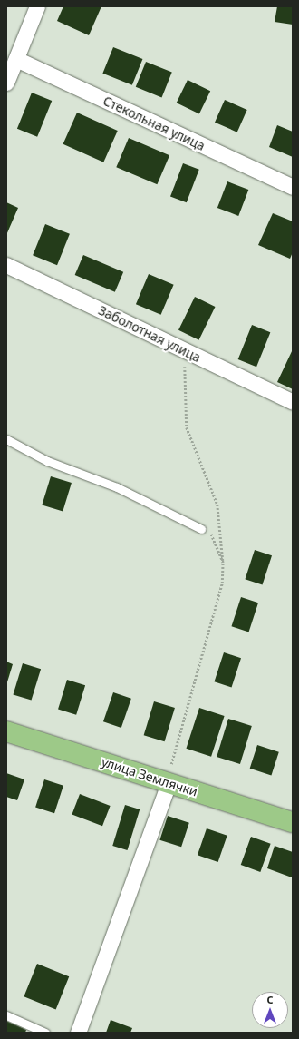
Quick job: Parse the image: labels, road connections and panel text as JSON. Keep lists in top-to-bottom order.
{
  "streets": {
    "main road": ["улица Землячки"],
    "street": ["Стекольная улица", "Заболотная улица"]
  },
  "north": "top"
}
